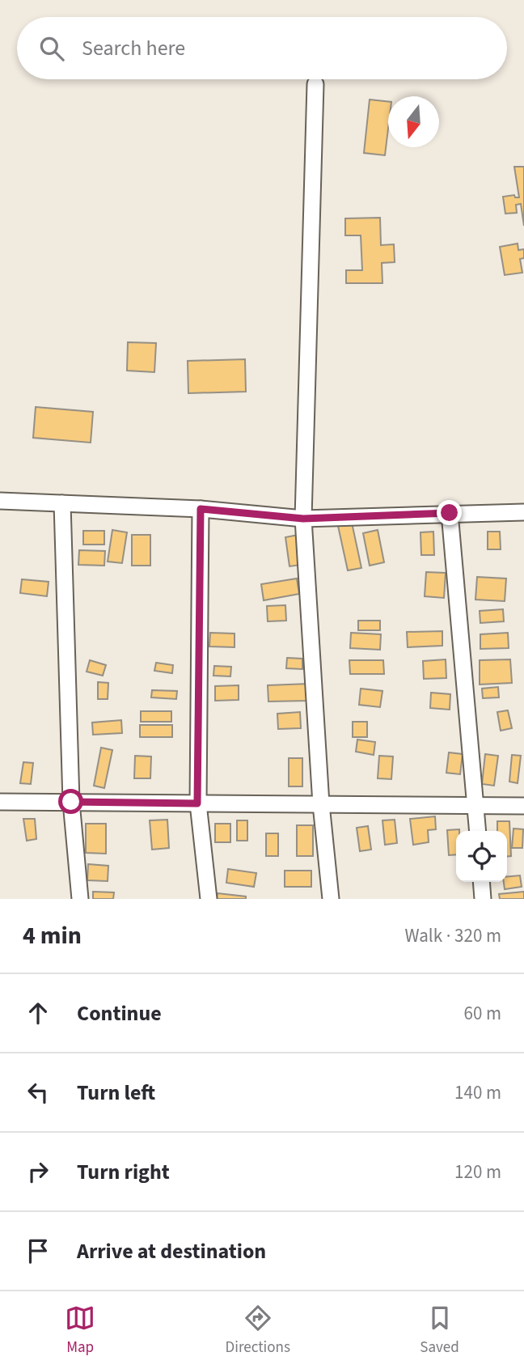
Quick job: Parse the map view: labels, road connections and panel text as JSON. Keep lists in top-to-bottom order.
{
  "north": "bottom",
  "page": {
    "search": "Search here",
    "heading": ["4 min", "Walk · 320 m"],
    "list": [
      ["Continue", "60 m"],
      ["Turn left", "140 m"],
      ["Turn right", "120 m"],
      "Arrive at destination"
    ],
    "nav": ["Map", "Directions", "Saved"]
  }
}
